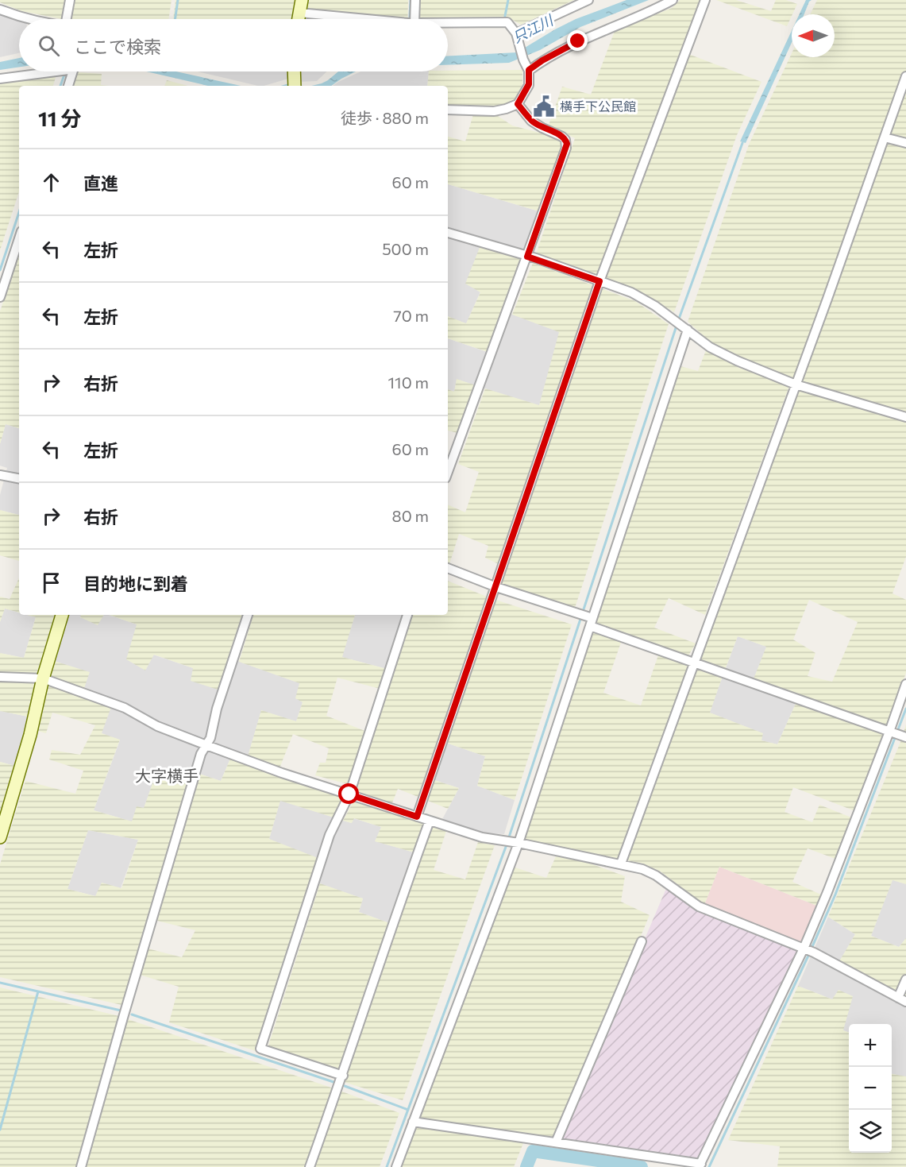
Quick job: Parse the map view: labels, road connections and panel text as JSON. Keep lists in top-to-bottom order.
{
  "districts": ["大字横手"],
  "water": ["只江川"],
  "places": {
    "public building": ["横手下公民館"]
  },
  "north": "left",
  "page": {
    "search": "ここで検索",
    "heading": ["11 分", "徒歩 · 880 m"],
    "list": [
      ["直進", "60 m"],
      ["左折", "500 m"],
      ["左折", "70 m"],
      ["右折", "110 m"],
      ["左折", "60 m"],
      ["右折", "80 m"],
      "目的地に到着"
    ],
    "map_buttons": ["+", "−"]
  }
}
